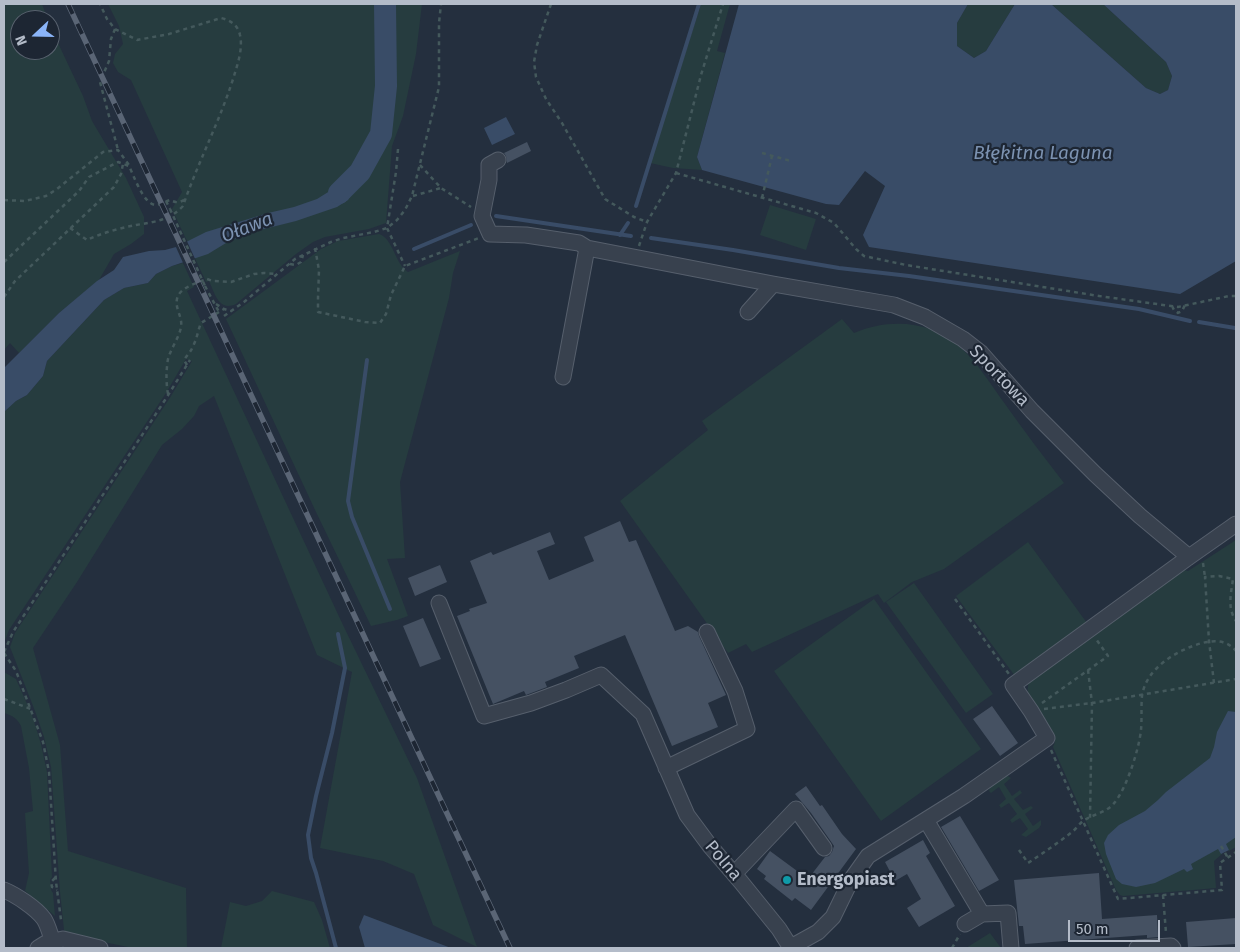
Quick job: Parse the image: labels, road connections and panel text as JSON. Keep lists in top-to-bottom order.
{
  "streets": {
    "street": ["Sportowa", "Polna"]
  },
  "water": ["Błękitna Laguna", "Oława"],
  "places": ["Energopiast"],
  "scale_bar": "50 m",
  "north": "left"
}
